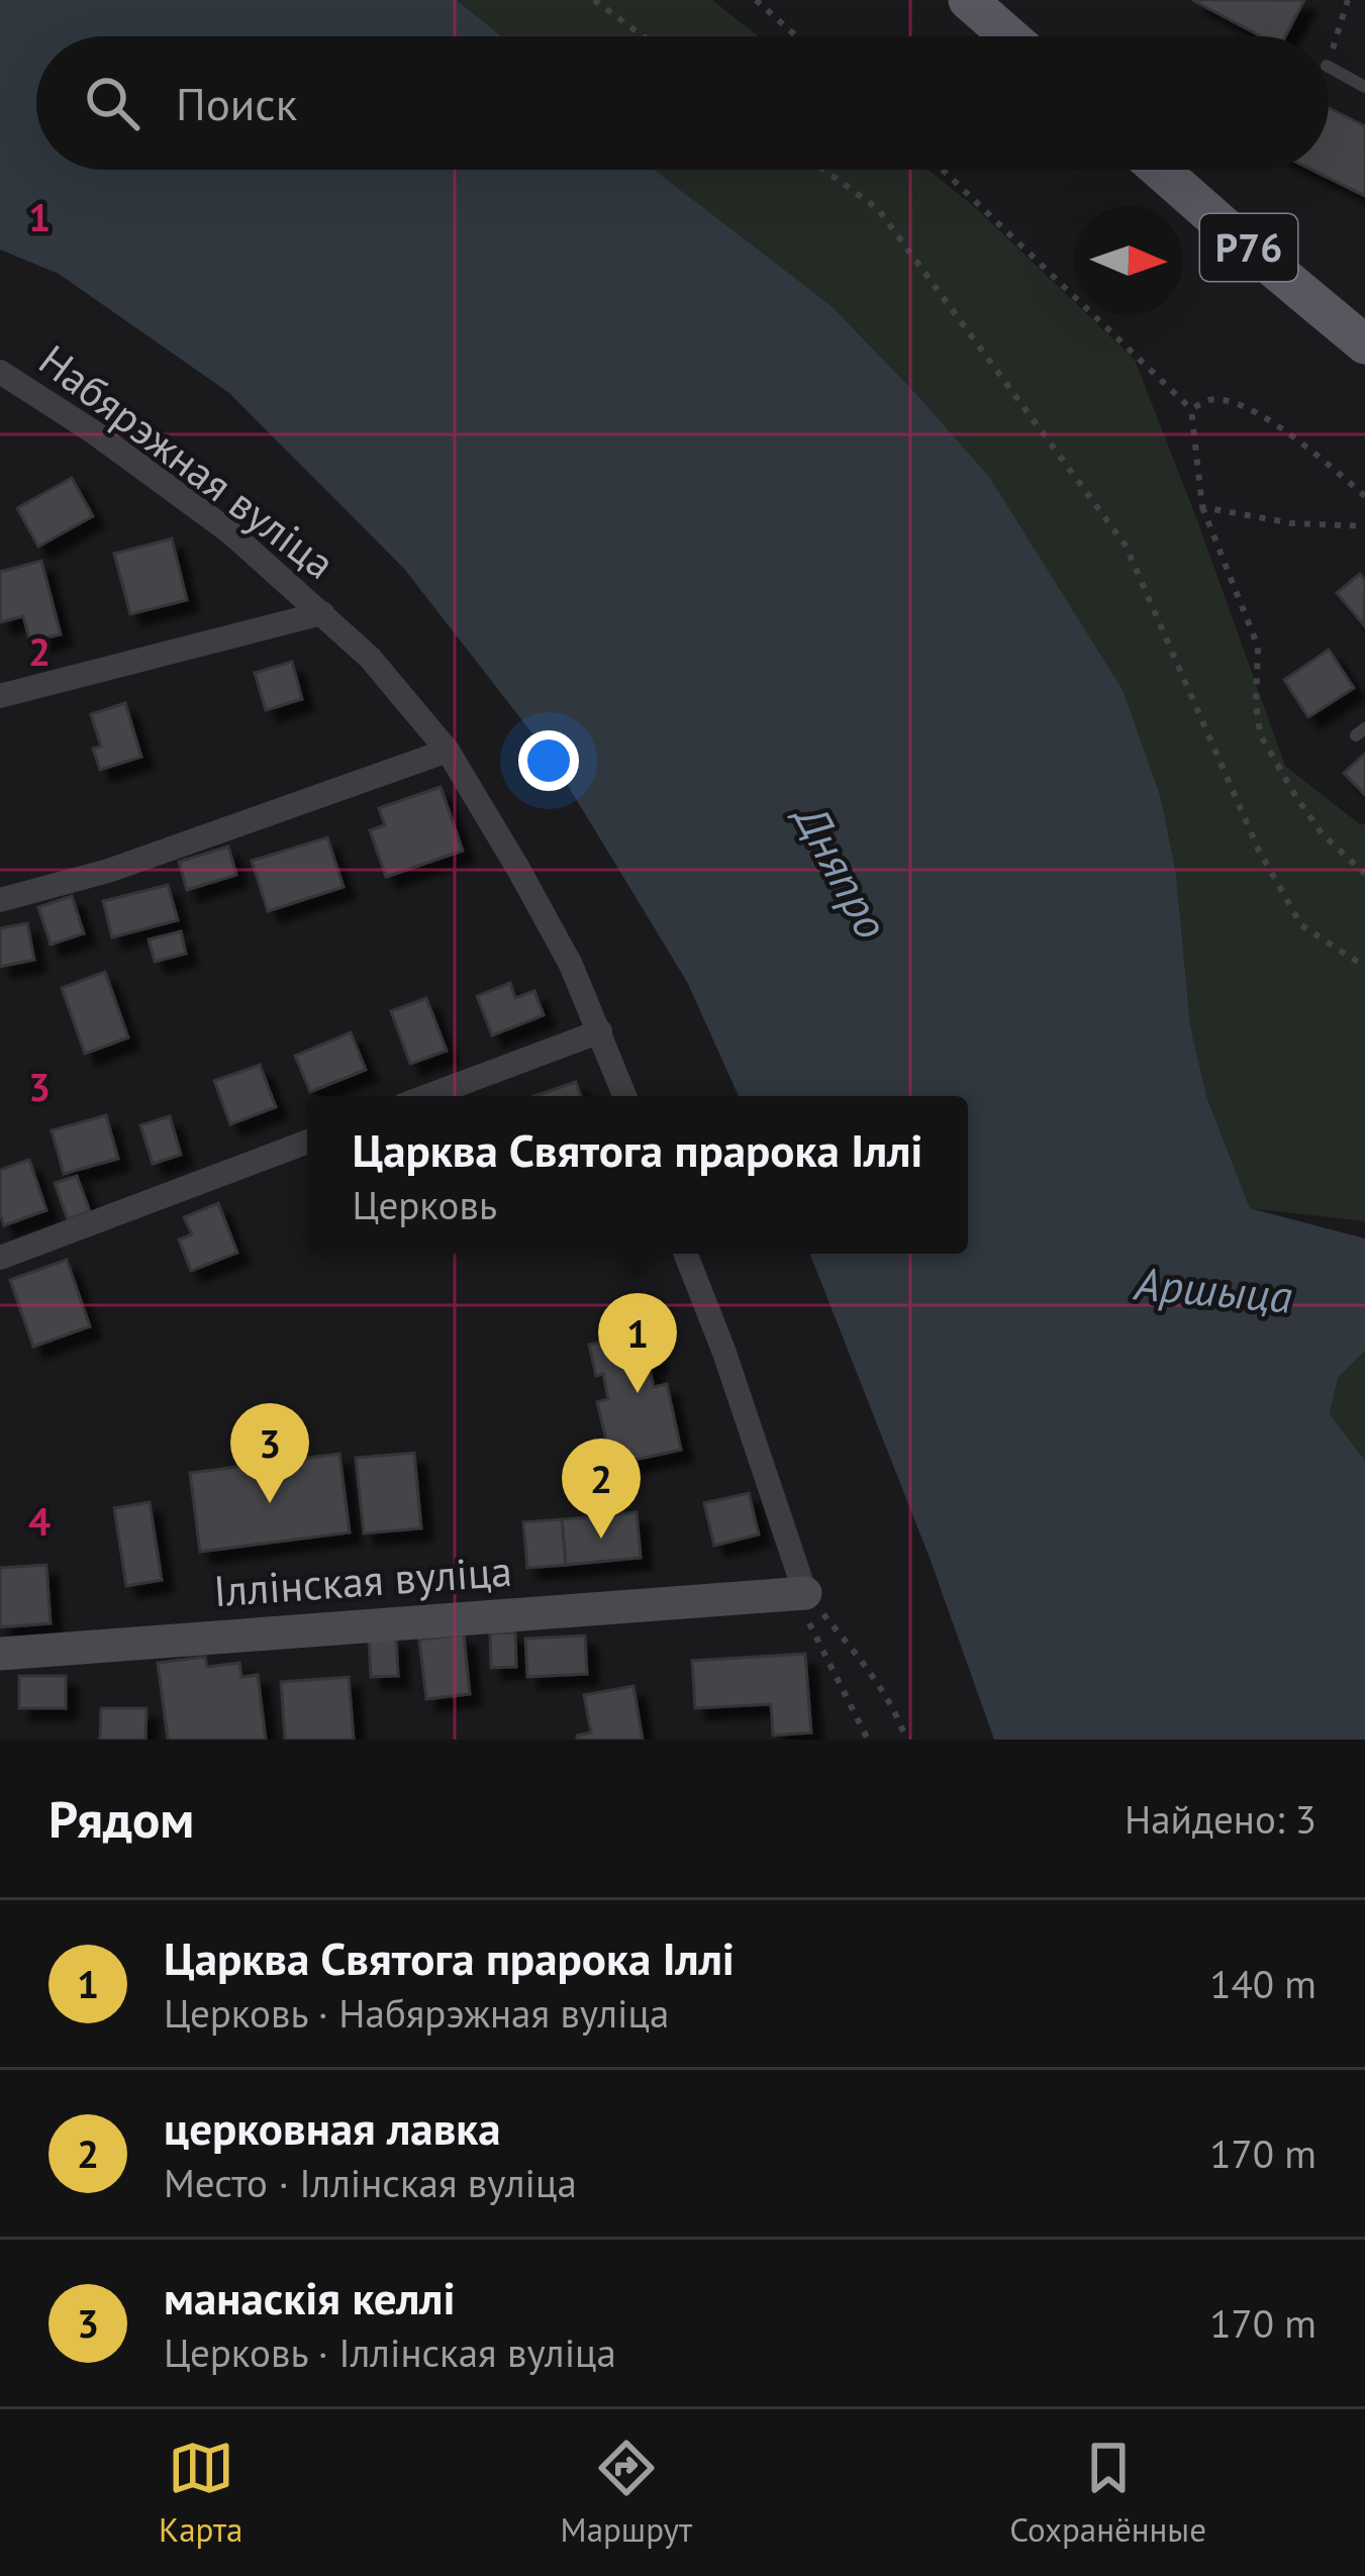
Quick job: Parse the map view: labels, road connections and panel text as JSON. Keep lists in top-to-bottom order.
{
  "streets": {
    "main road": ["Р76"],
    "street": ["Набярэжная вуліца", "Іллінская вуліца"]
  },
  "water": ["Дняпро", "Аршыца"],
  "north": "right",
  "page": {
    "search": "Поиск",
    "popup": ["Царква Святога прарока Іллі", "Церковь"],
    "pins": ["1", "3", "2"],
    "heading": ["Рядом", "Найдено: 3"],
    "list": [
      {
        "mark": "1",
        "name": "Царква Святога прарока Іллі",
        "note": "Церковь · Набярэжная вуліца",
        "value": "140 m"
      },
      {
        "mark": "2",
        "name": "церковная лавка",
        "note": "Место · Іллінская вуліца",
        "value": "170 m"
      },
      {
        "mark": "3",
        "name": "манаскія келлі",
        "note": "Церковь · Іллінская вуліца",
        "value": "170 m"
      }
    ],
    "nav": ["Карта", "Маршрут", "Сохранённые"]
  },
  "grid": {
    "rows": [
      "1",
      "2",
      "3",
      "4"
    ]
  }
}
